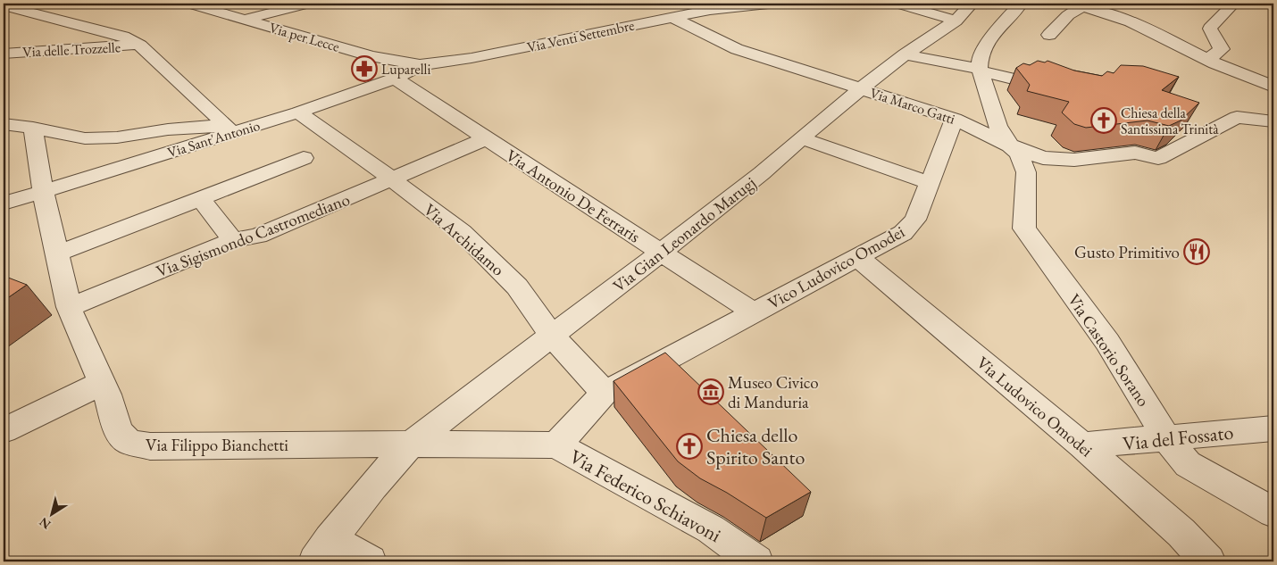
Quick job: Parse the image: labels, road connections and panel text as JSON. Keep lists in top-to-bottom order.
{
  "streets": {
    "street": [
      "Via Venti Settembre",
      "Via per Lecce",
      "Via delle Trozzelle",
      "Via Marco Gatti",
      "Via Sant'Antonio",
      "Via Antonio De Ferraris",
      "Via Gian Leonardo Marugj",
      "Via Sigismondo Castromediano",
      "Via Archidamo",
      "Vico Ludovico Omodei",
      "Via Castorio Sorano",
      "Via Ludovico Omodei",
      "Via del Fossato",
      "Via Filippo Bianchetti",
      "Via Federico Schiavoni"
    ]
  },
  "crossings": [
    ["Via Venti Settembre", "Via per Lecce"],
    ["Via Venti Settembre", "Via Marco Gatti"],
    ["Via Venti Settembre", "Via Sant'Antonio"],
    ["Via per Lecce", "Via Sant'Antonio"],
    ["Via Marco Gatti", "Via Gian Leonardo Marugj"],
    ["Via Marco Gatti", "Vico Ludovico Omodei"],
    ["Via Marco Gatti", "Via Castorio Sorano"],
    ["Via Sant'Antonio", "Via Antonio De Ferraris"],
    ["Via Sant'Antonio", "Via Archidamo"],
    ["Via Sant'Antonio", "Via Filippo Bianchetti"],
    ["Via Antonio De Ferraris", "Via Gian Leonardo Marugj"],
    ["Via Antonio De Ferraris", "Via Sigismondo Castromediano"],
    ["Via Antonio De Ferraris", "Vico Ludovico Omodei"],
    ["Via Gian Leonardo Marugj", "Via Archidamo"],
    ["Via Gian Leonardo Marugj", "Via Filippo Bianchetti"],
    ["Via Sigismondo Castromediano", "Via Archidamo"],
    ["Via Sigismondo Castromediano", "Via Filippo Bianchetti"],
    ["Via Archidamo", "Vico Ludovico Omodei"],
    ["Vico Ludovico Omodei", "Via Ludovico Omodei"],
    ["Vico Ludovico Omodei", "Via Filippo Bianchetti"],
    ["Vico Ludovico Omodei", "Via Federico Schiavoni"],
    ["Via Castorio Sorano", "Via del Fossato"],
    ["Via Ludovico Omodei", "Via del Fossato"],
    ["Via Filippo Bianchetti", "Via Federico Schiavoni"]
  ],
  "places": {
    "pharmacy": ["Luparelli"],
    "church": ["Chiesa della Santissima Trinità", "Chiesa dello Spirito Santo"],
    "restaurant": ["Gusto Primitivo"],
    "museum": ["Museo Civico di Manduria"]
  },
  "north": "bottom left"
}
